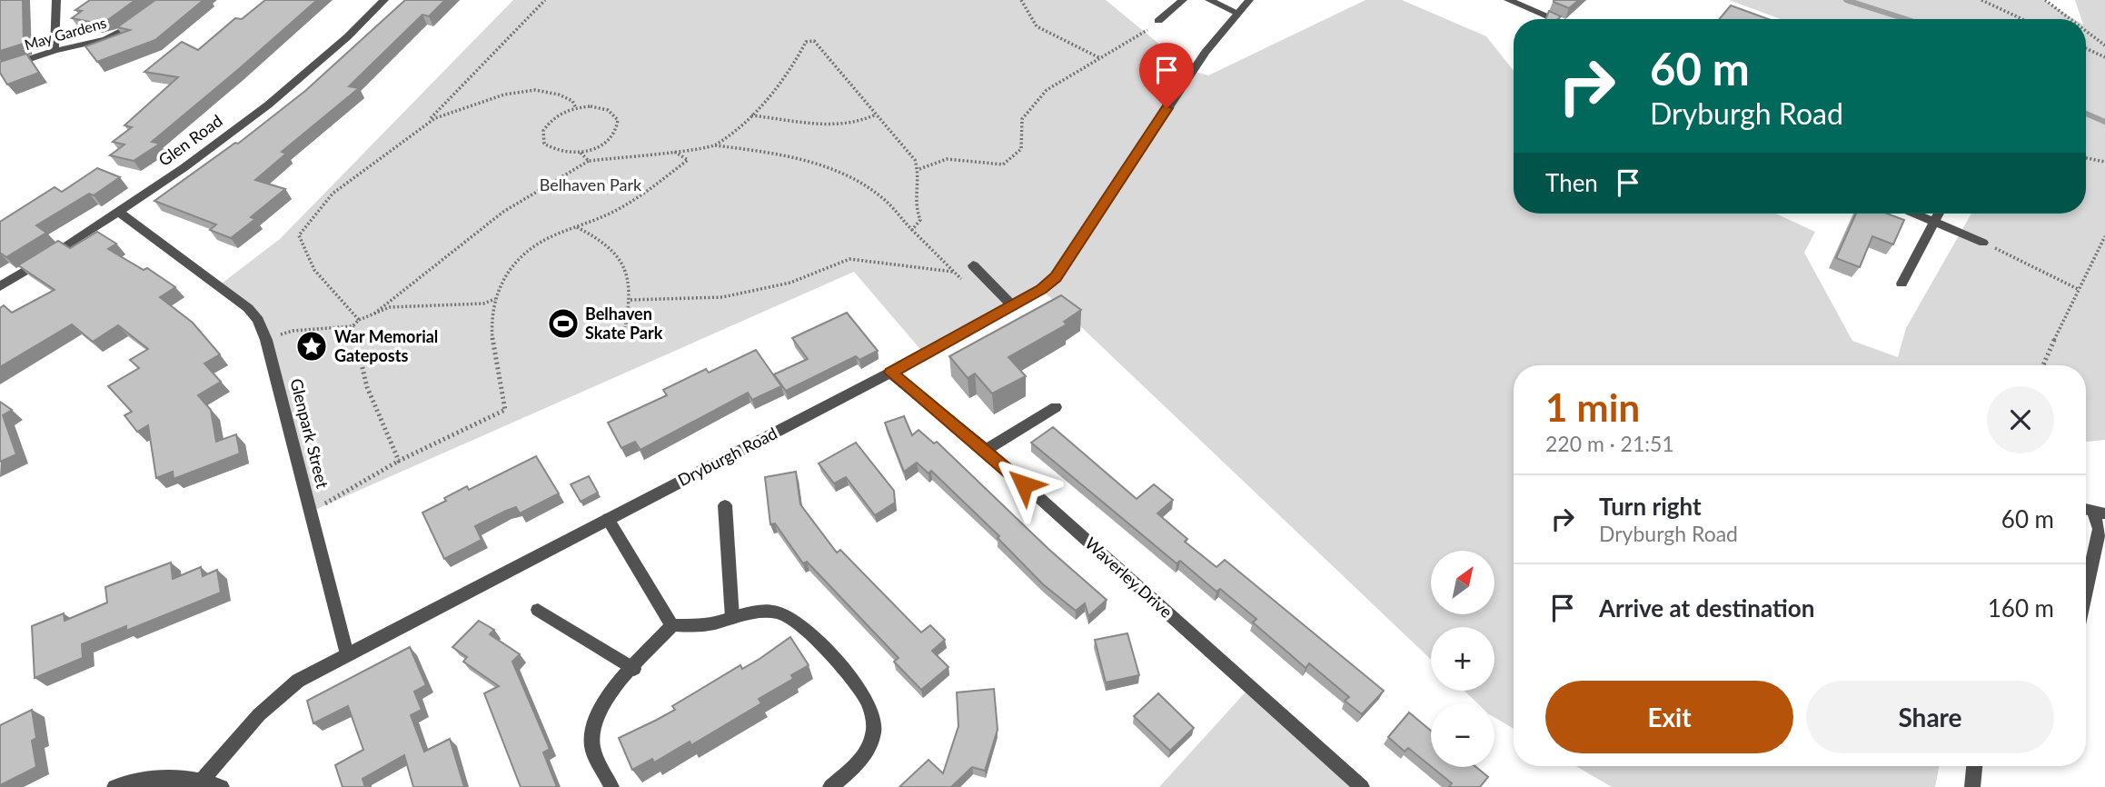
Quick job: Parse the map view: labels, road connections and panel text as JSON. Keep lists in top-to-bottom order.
{
  "streets": {
    "street": [
      "May Gardens",
      "Glen Road",
      "Glenpark Street",
      "Dryburgh Road",
      "Waverley Drive"
    ]
  },
  "crossings": [
    ["Glen Road", "Glenpark Street"],
    ["Glenpark Street", "Dryburgh Road"],
    ["Dryburgh Road", "Waverley Drive"]
  ],
  "parks": ["Belhaven Park"],
  "places": {
    "sports": ["Belhaven Skate Park"],
    "place": ["War Memorial Gateposts"]
  },
  "north": "top right",
  "page": {
    "turn": ["60 m", "Dryburgh Road"],
    "then": "Then",
    "heading": ["1 min", "220 m · 21:51"],
    "list": [
      {
        "name": "Turn right",
        "note": "Dryburgh Road",
        "value": "60 m"
      },
      {
        "name": "Arrive at destination",
        "value": "160 m"
      }
    ],
    "map_buttons": ["+", "−"],
    "buttons": ["Exit", "Share"]
  }
}
